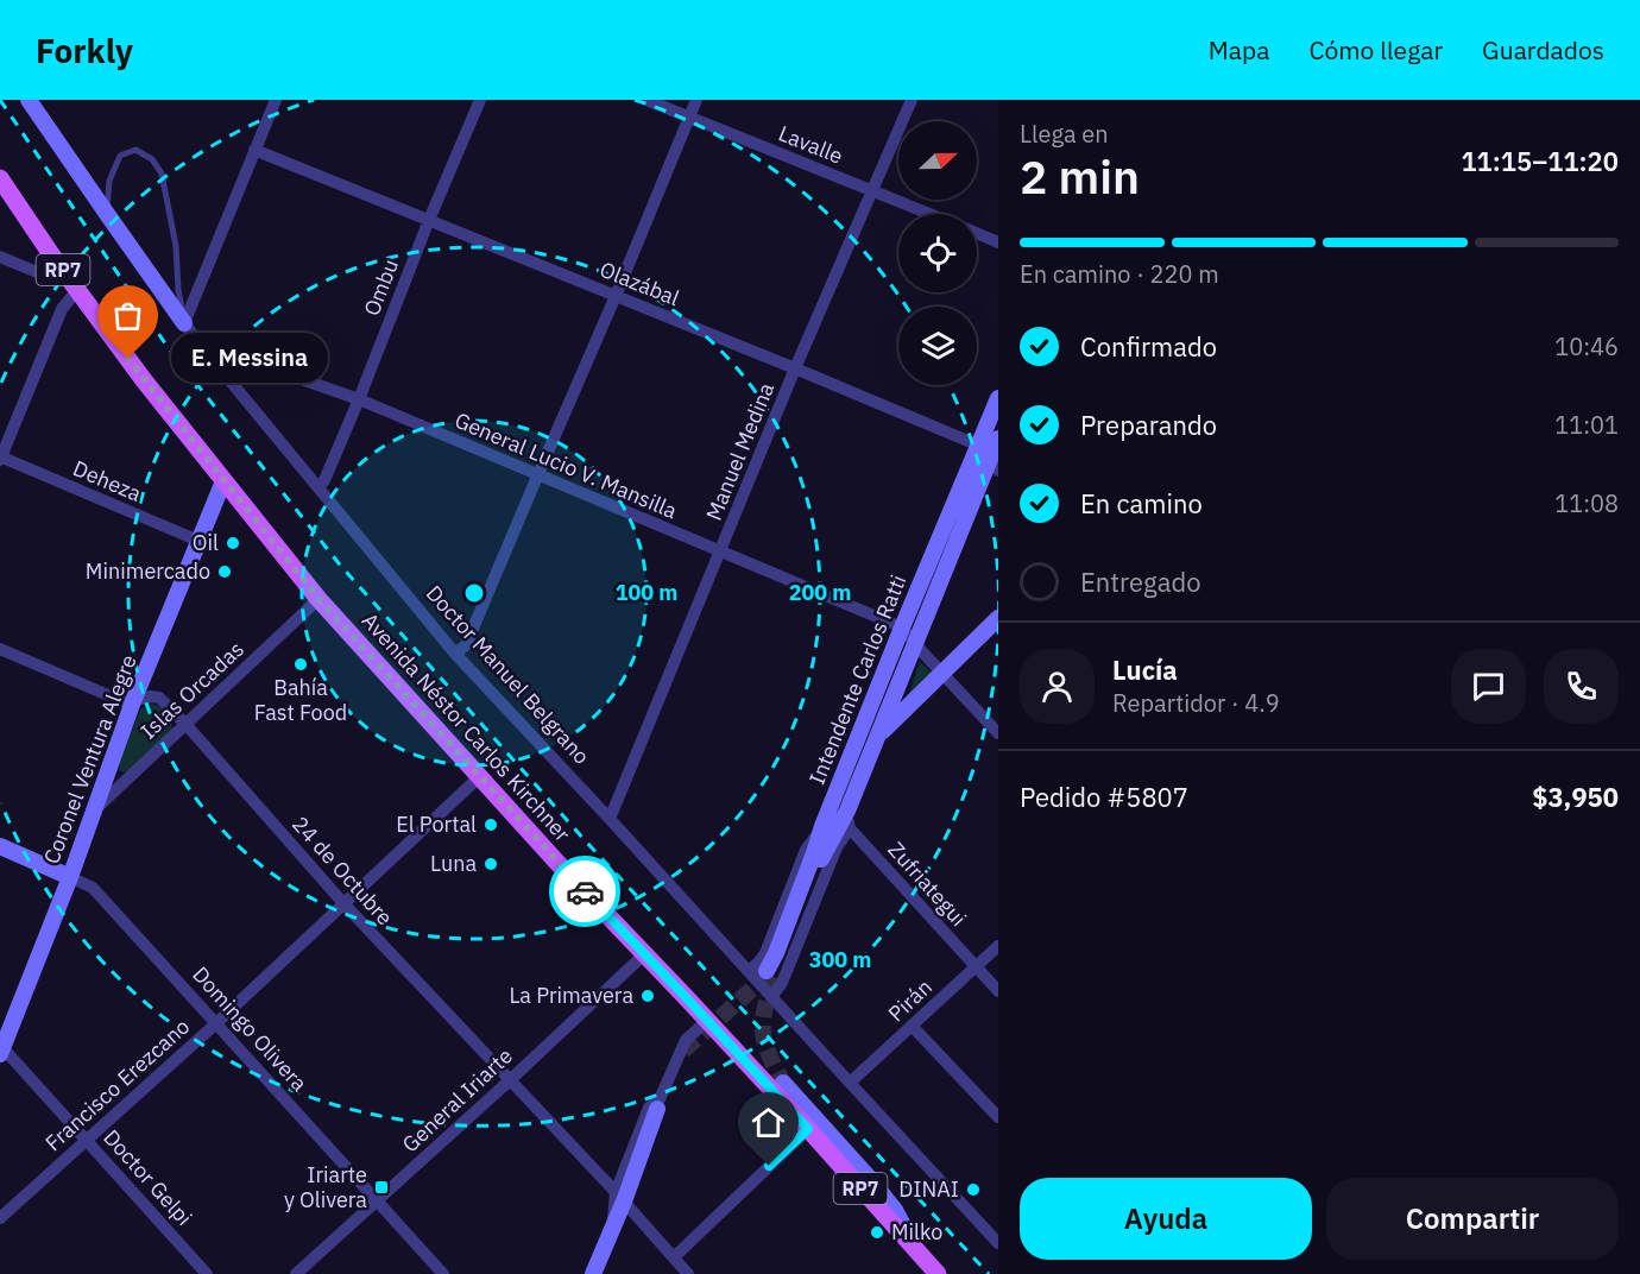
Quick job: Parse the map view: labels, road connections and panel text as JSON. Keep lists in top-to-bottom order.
{
  "streets": {
    "main road": [
      "RP7",
      "Doctor Manuel Belgrano",
      "Intendente Carlos Ratti",
      "Avenida Néstor Carlos Kirchner",
      "Coronel Ventura Alegre",
      "Domingo Olivera"
    ],
    "street": [
      "Lavalle",
      "Olazábal",
      "Ombu",
      "Manuel Medina",
      "General Lucio V. Mansilla",
      "Deheza",
      "Islas Orcadas",
      "24 de Octubre",
      "Zufriategui",
      "Pirán",
      "Francisco Erezcano",
      "General Iriarte",
      "Doctor Gelpi"
    ]
  },
  "crossings": [
    ["Lavalle", "Manuel Medina"],
    ["Olazábal", "Ombu"],
    ["Olazábal", "Manuel Medina"],
    ["Olazábal", "Intendente Carlos Ratti"],
    ["Ombu", "General Lucio V. Mansilla"],
    ["Ombu", "Doctor Manuel Belgrano"],
    ["Manuel Medina", "General Lucio V. Mansilla"],
    ["Manuel Medina", "Doctor Manuel Belgrano"],
    ["General Lucio V. Mansilla", "Doctor Manuel Belgrano"],
    ["General Lucio V. Mansilla", "Intendente Carlos Ratti"],
    ["Deheza", "Coronel Ventura Alegre"],
    ["Doctor Manuel Belgrano", "Intendente Carlos Ratti"],
    ["Doctor Manuel Belgrano", "Pirán"],
    ["Intendente Carlos Ratti", "Zufriategui"],
    ["Islas Orcadas", "Avenida Néstor Carlos Kirchner"],
    ["Islas Orcadas", "Coronel Ventura Alegre"],
    ["Islas Orcadas", "24 de Octubre"],
    ["Avenida Néstor Carlos Kirchner", "Coronel Ventura Alegre"],
    ["Avenida Néstor Carlos Kirchner", "Francisco Erezcano"],
    ["Avenida Néstor Carlos Kirchner", "General Iriarte"],
    ["Coronel Ventura Alegre", "24 de Octubre"],
    ["Coronel Ventura Alegre", "Domingo Olivera"],
    ["Coronel Ventura Alegre", "Doctor Gelpi"],
    ["24 de Octubre", "Francisco Erezcano"],
    ["24 de Octubre", "General Iriarte"],
    ["Zufriategui", "Pirán"],
    ["Domingo Olivera", "Francisco Erezcano"],
    ["Domingo Olivera", "General Iriarte"],
    ["Francisco Erezcano", "Doctor Gelpi"]
  ],
  "places": {
    "other": [
      "E. Messina",
      "Oil",
      "Minimercado",
      "Bahía Fast Food",
      "El Portal",
      "Luna",
      "La Primavera",
      "DINAI",
      "Milko"
    ],
    "transit": ["Iriarte y Olivera"]
  },
  "north": "right",
  "page": {
    "header": "Forkly",
    "nav": ["Mapa", "Cómo llegar", "Guardados"],
    "heading": ["2 min", "Llega en", "11:15–11:20"],
    "panel": [
      "Lucía",
      "Repartidor · 4.9",
      "Pedido #5807",
      "$3,950"
    ],
    "bar": "En camino · 220 m",
    "list": [
      ["Confirmado", "10:46"],
      ["Preparando", "11:01"],
      ["En camino", "11:08"],
      "Entregado"
    ],
    "bubble": "E. Messina",
    "buttons": ["Ayuda", "Compartir"]
  },
  "rings": ["100 m", "200 m", "300 m"]
}
